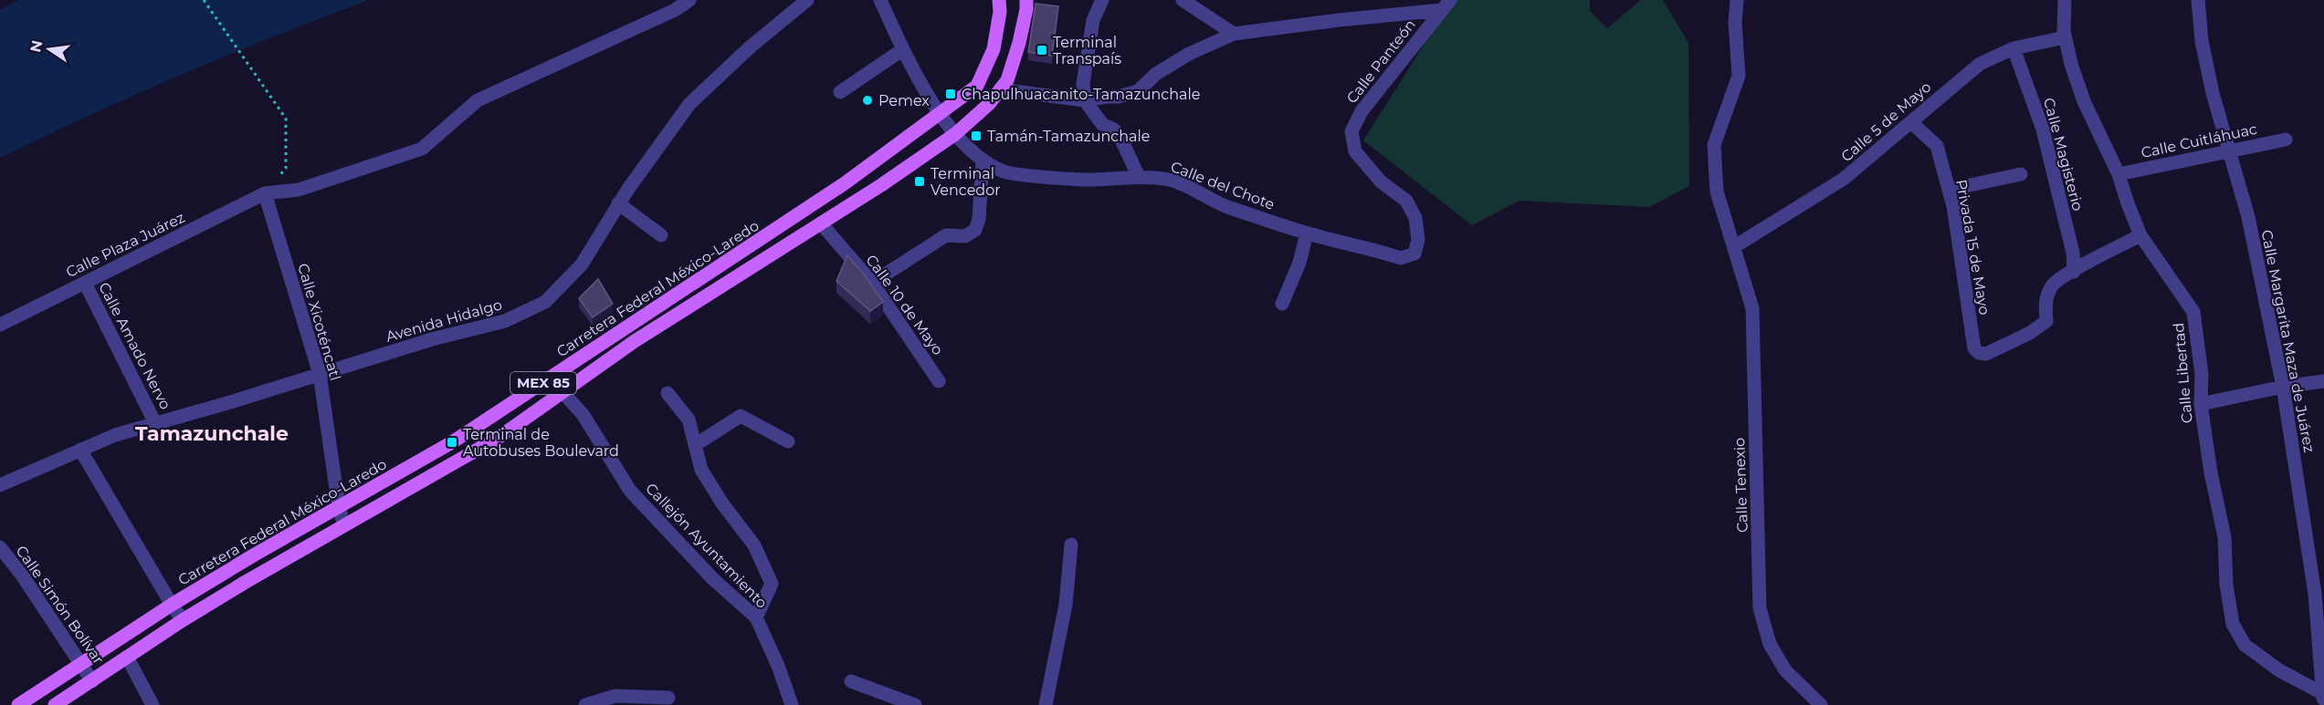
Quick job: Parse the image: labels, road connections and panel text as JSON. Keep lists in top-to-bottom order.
{
  "streets": {
    "main road": ["Carretera Federal México-Laredo", "MEX 85"],
    "street": [
      "Calle Panteón",
      "Calle 5 de Mayo",
      "Calle Cuitláhuac",
      "Calle Magisterio",
      "Calle del Chote",
      "Calle Plaza Juárez",
      "Privada 15 de Mayo",
      "Calle 10 de Mayo",
      "Avenida Hidalgo",
      "Calle Xicoténcatl",
      "Calle Margarita Maza de Juárez",
      "Calle Amado Nervo",
      "Calle Libertad",
      "Calle Tenexio",
      "Callejón Ayuntamiento",
      "Calle Simón Bolívar"
    ]
  },
  "crossings": [
    ["Calle Panteón", "Calle del Chote"],
    ["Calle 5 de Mayo", "Calle Magisterio"],
    ["Calle 5 de Mayo", "Privada 15 de Mayo"],
    ["Calle 5 de Mayo", "Calle Libertad"],
    ["Calle 5 de Mayo", "Calle Tenexio"],
    ["Calle Cuitláhuac", "Calle Margarita Maza de Juárez"],
    ["Calle Cuitláhuac", "Calle Libertad"],
    ["Calle Magisterio", "Privada 15 de Mayo"],
    ["Calle del Chote", "Carretera Federal México-Laredo"],
    ["Calle del Chote", "MEX 85"],
    ["Calle Plaza Juárez", "Calle Xicoténcatl"],
    ["Calle Plaza Juárez", "Calle Amado Nervo"],
    ["Carretera Federal México-Laredo", "Calle Xicoténcatl"],
    ["Carretera Federal México-Laredo", "Calle Simón Bolívar"],
    ["Calle 10 de Mayo", "MEX 85"],
    ["Avenida Hidalgo", "Calle Xicoténcatl"],
    ["Avenida Hidalgo", "Calle Amado Nervo"],
    ["Calle Xicoténcatl", "MEX 85"],
    ["Calle Margarita Maza de Juárez", "Calle Libertad"],
    ["MEX 85", "Callejón Ayuntamiento"],
    ["MEX 85", "Calle Simón Bolívar"]
  ],
  "districts": ["Tamazunchale"],
  "places": {
    "transit": [
      "Terminal Transpaís",
      "Chapulhuacanito-Tamazunchale",
      "Tamán-Tamazunchale",
      "Terminal Vencedor",
      "Terminal de Autobuses Boulevard"
    ],
    "other": ["Pemex"]
  },
  "north": "left"
}
